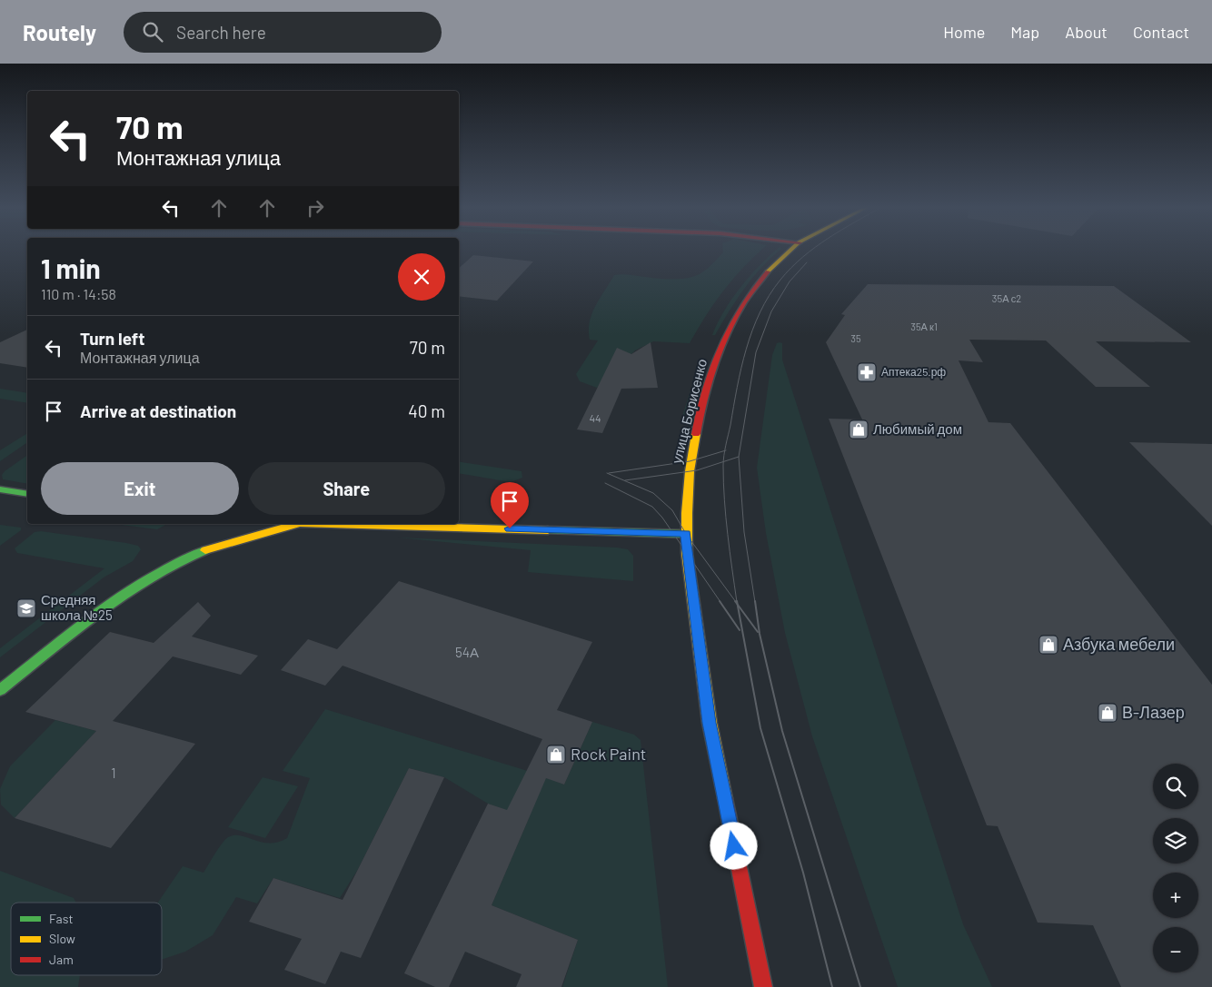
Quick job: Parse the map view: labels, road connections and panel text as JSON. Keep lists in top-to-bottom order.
{
  "streets": {
    "main road": ["улица Борисенко"]
  },
  "places": {
    "pharmacy": ["Аптека25.рф"],
    "shop": [
      "Любимый дом",
      "Азбука мебели",
      "В-Лазер",
      "Rock Paint"
    ],
    "school or university": ["Средняя школа №25"]
  },
  "house_numbers": [
    "35А с2",
    "35А к1",
    "35",
    "44",
    "54А",
    "1"
  ],
  "legend": ["Fast", "Slow", "Jam"],
  "page": {
    "header": "Routely",
    "search": "Search here",
    "nav": [
      "Home",
      "Map",
      "About",
      "Contact"
    ],
    "turn": ["70 m", "Монтажная улица"],
    "heading": ["1 min", "110 m · 14:58"],
    "list": [
      {
        "name": "Turn left",
        "note": "Монтажная улица",
        "value": "70 m"
      },
      {
        "name": "Arrive at destination",
        "value": "40 m"
      }
    ],
    "buttons": ["Exit", "Share"],
    "map_buttons": ["+", "−"]
  }
}
